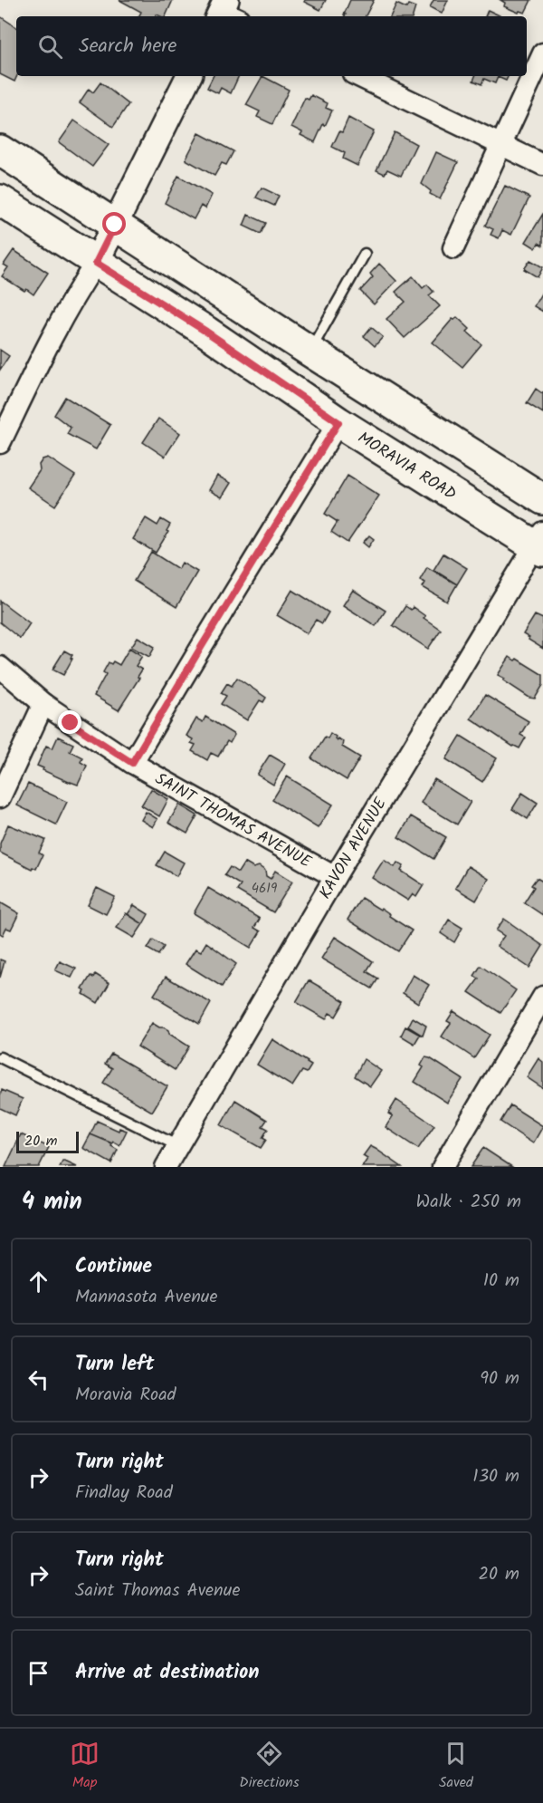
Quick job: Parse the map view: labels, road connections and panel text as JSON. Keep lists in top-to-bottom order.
{
  "streets": {
    "main road": ["MORAVIA ROAD"],
    "street": ["SAINT THOMAS AVENUE", "KAVON AVENUE"]
  },
  "crossings": [
    ["MORAVIA ROAD", "KAVON AVENUE"],
    ["SAINT THOMAS AVENUE", "KAVON AVENUE"]
  ],
  "house_numbers": ["4619"],
  "scale_bar": "20 m",
  "page": {
    "search": "Search here",
    "scale": "20 m",
    "heading": ["4 min", "Walk · 250 m"],
    "list": [
      ["Continue", "Mannasota Avenue", "10 m"],
      ["Turn left", "Moravia Road", "90 m"],
      ["Turn right", "Findlay Road", "130 m"],
      ["Turn right", "Saint Thomas Avenue", "20 m"],
      "Arrive at destination"
    ],
    "nav": ["Map", "Directions", "Saved"]
  }
}
